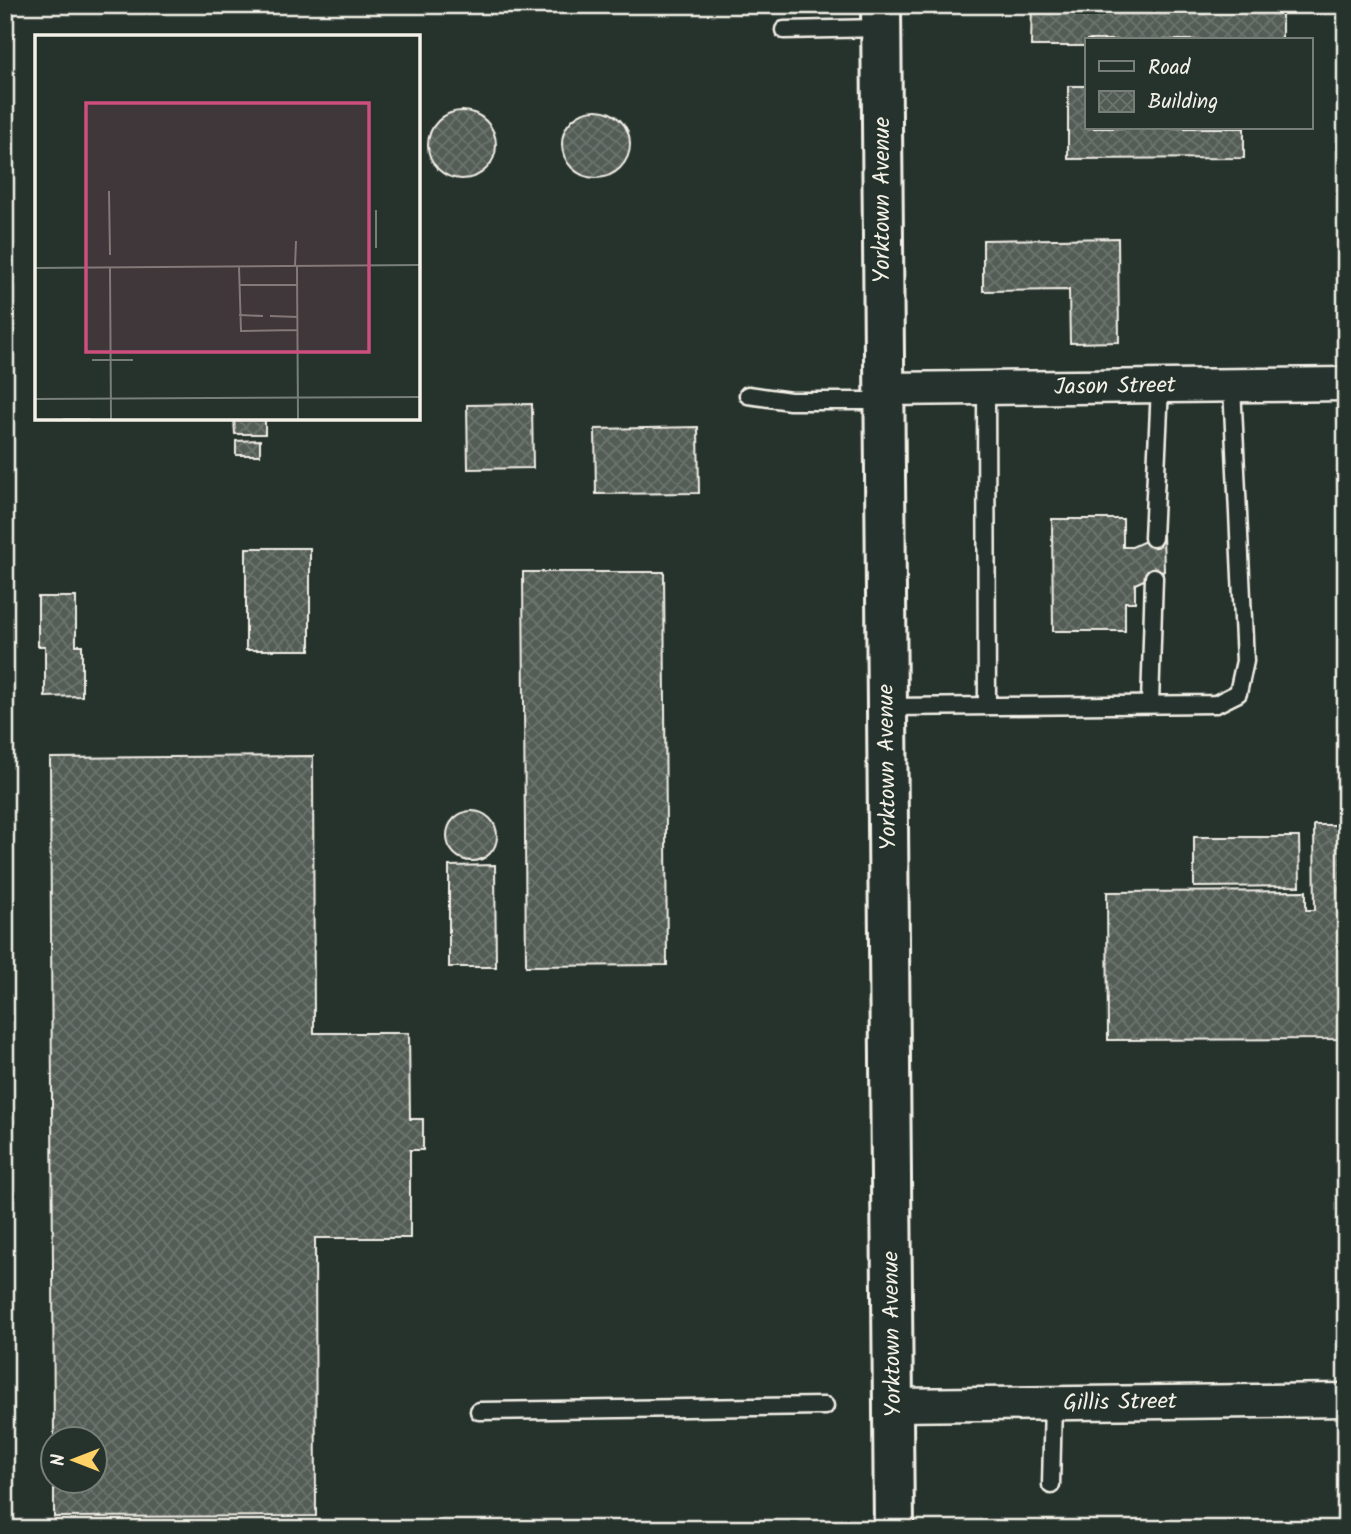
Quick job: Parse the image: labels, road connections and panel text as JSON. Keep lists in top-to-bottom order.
{
  "streets": {
    "main road": ["Yorktown Avenue"],
    "street": ["Jason Street", "Gillis Street"]
  },
  "crossings": [
    ["Yorktown Avenue", "Jason Street"],
    ["Yorktown Avenue", "Gillis Street"]
  ],
  "legend": ["Road", "Building"],
  "north": "left"
}
